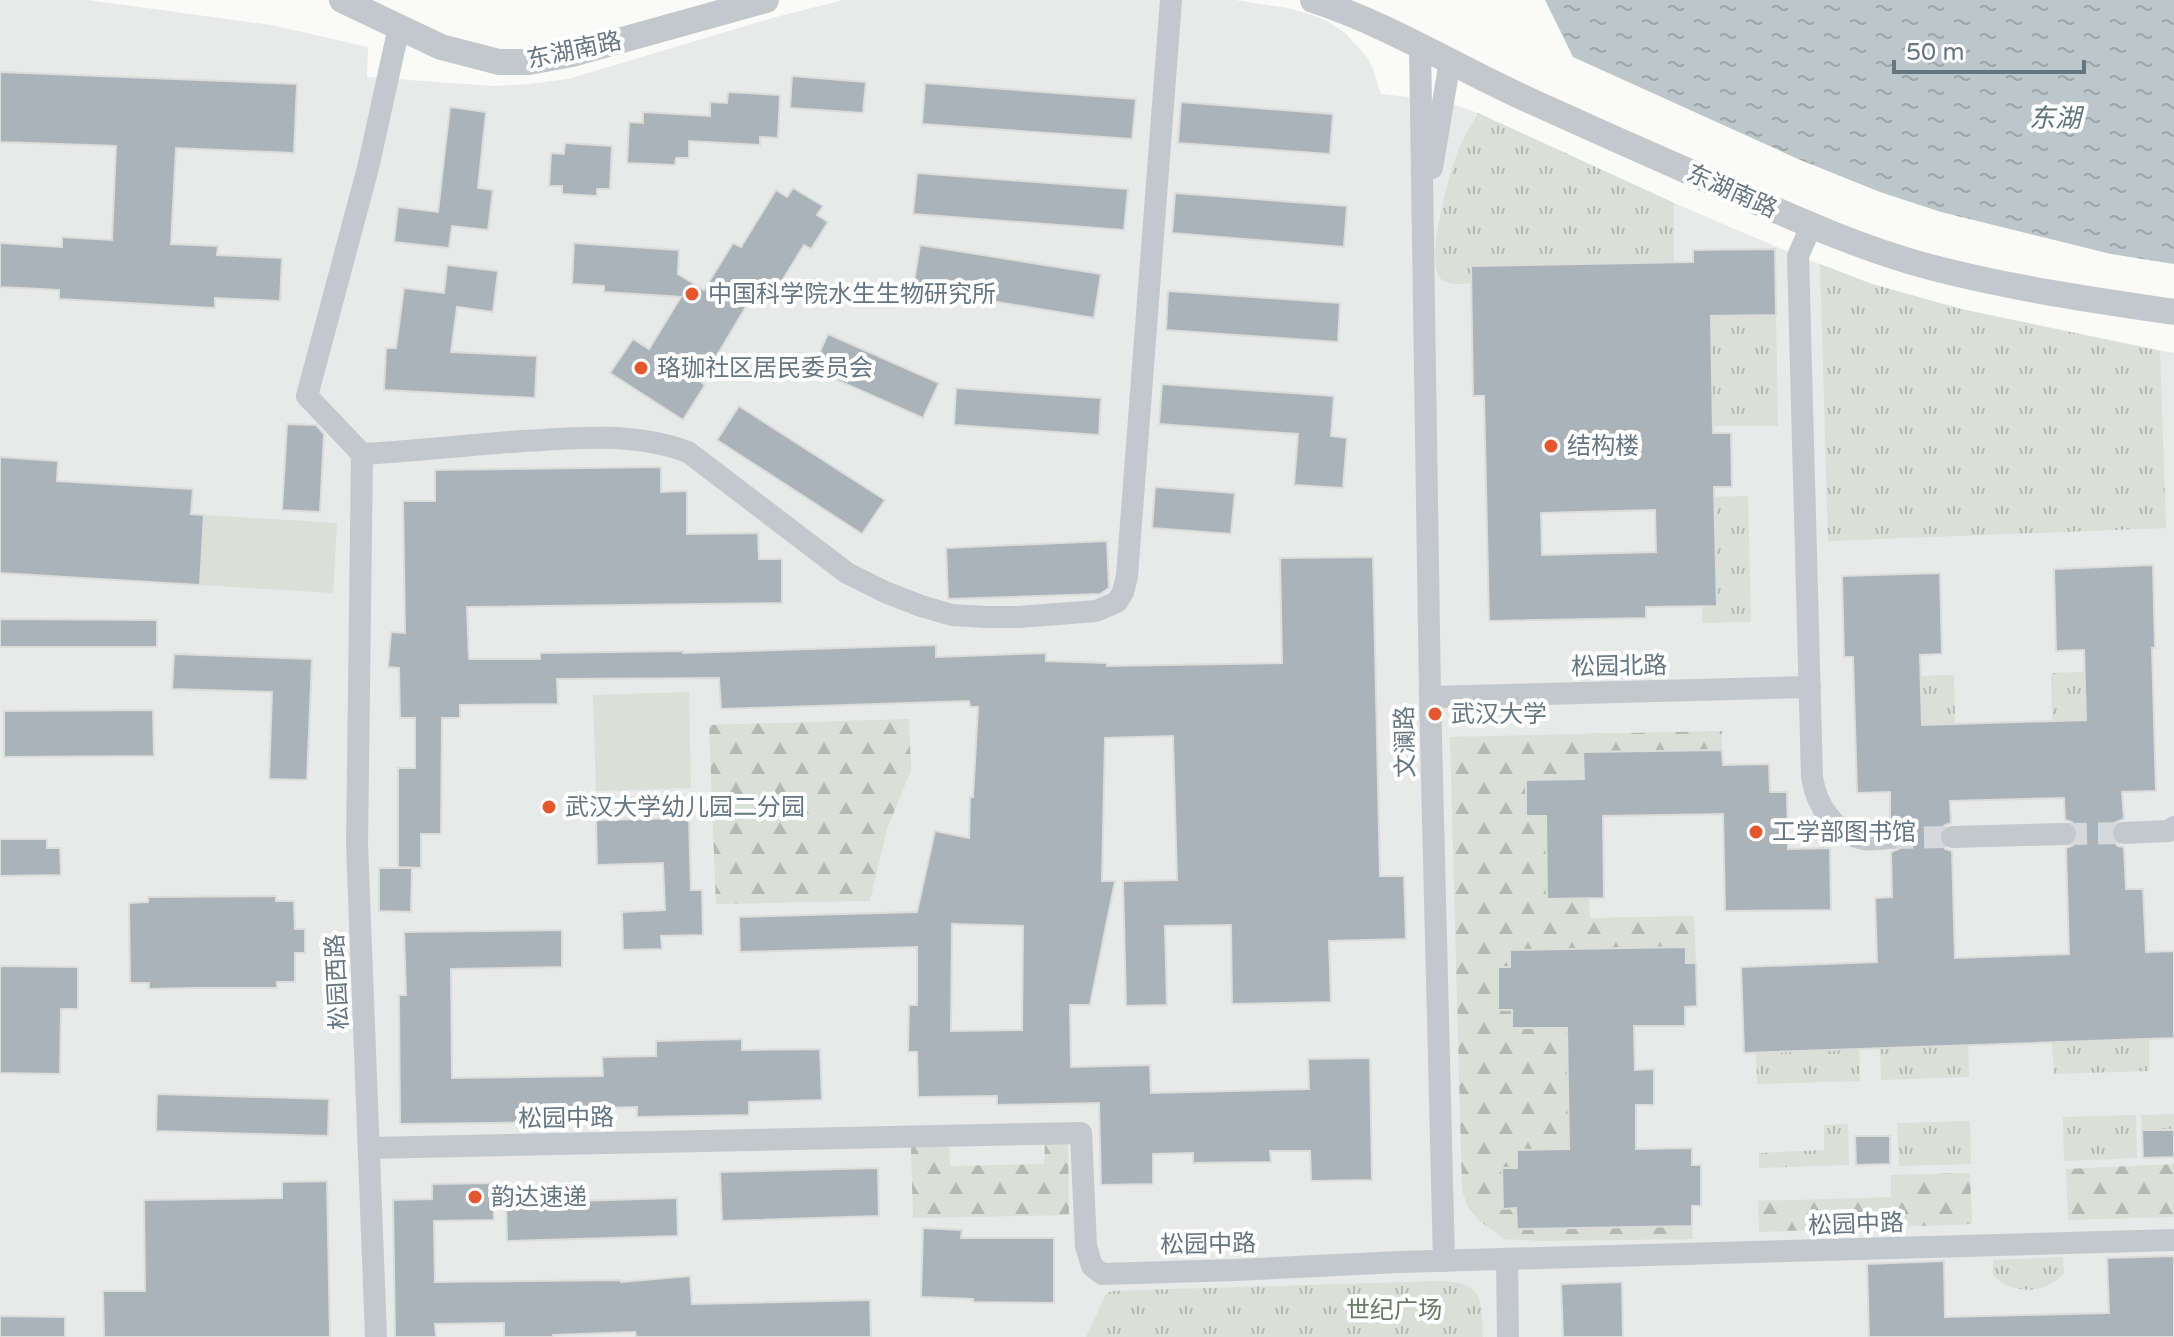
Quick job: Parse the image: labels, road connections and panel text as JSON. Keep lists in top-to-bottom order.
{
  "streets": {
    "street": [
      "东湖南路",
      "松园北路",
      "文澜路",
      "松园西路",
      "松园中路"
    ]
  },
  "crossings": [
    ["东湖南路", "文澜路"],
    ["松园北路", "文澜路"],
    ["文澜路", "松园中路"],
    ["松园西路", "松园中路"]
  ],
  "water": ["东湖"],
  "parks": ["世纪广场"],
  "places": [
    "中国科学院水生生物研究所",
    "珞珈社区居民委员会",
    "结构楼",
    "武汉大学",
    "武汉大学幼儿园二分园",
    "工学部图书馆",
    "韵达速递"
  ],
  "scale_bar": "50 m"
}
